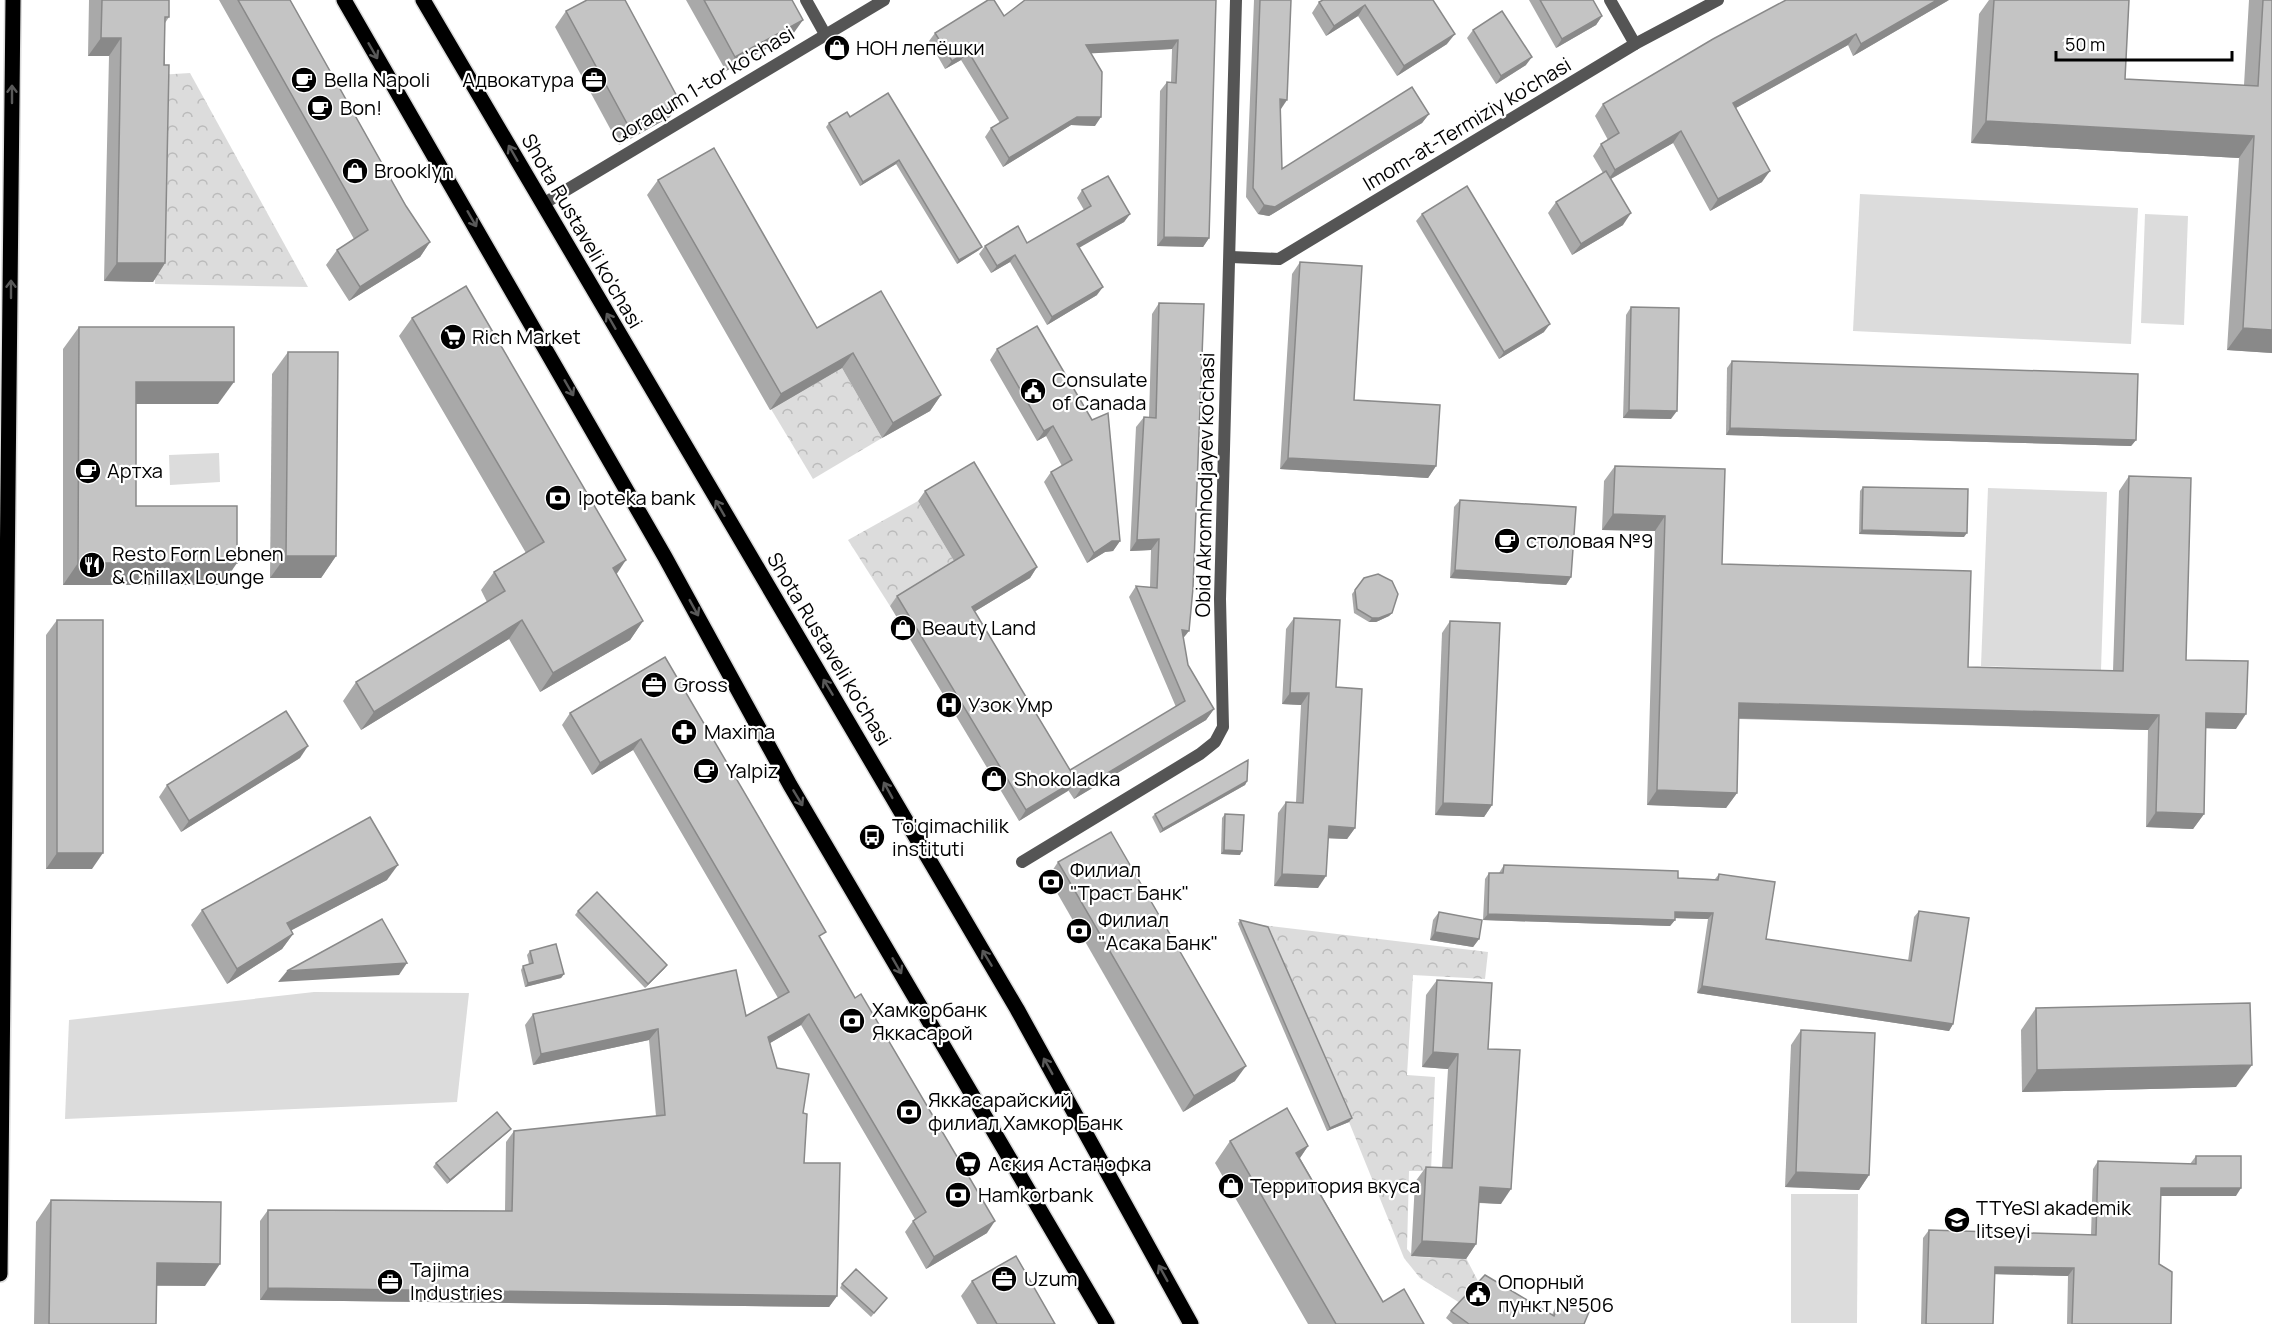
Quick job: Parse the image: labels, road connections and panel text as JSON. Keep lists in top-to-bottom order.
{
  "streets": {
    "main road": ["Shota Rustaveli ko'chasi"],
    "street": ["Qoraqum 1-tor ko'chasi", "Imom-at-Termiziy ko'chasi", "Obid Akromhodjayev ko'chasi"]
  },
  "crossings": [
    ["Qoraqum 1-tor ko'chasi", "Shota Rustaveli ko'chasi"],
    ["Imom-at-Termiziy ko'chasi", "Obid Akromhodjayev ko'chasi"]
  ],
  "places": {
    "shop": [
      "НОН лепёшки",
      "Brooklyn",
      "Beauty Land",
      "Shokoladka",
      "Территория вкуса"
    ],
    "cafe": [
      "Bella Napoli",
      "Bon!",
      "Артха",
      "столовая №9",
      "Yalpiz"
    ],
    "office": [
      "Адвокатура",
      "Gross",
      "Uzum",
      "Tajima Industries"
    ],
    "supermarket": ["Rich Market", "Аския Астанофка"],
    "public building": ["Consulate of Canada", "Опорный пункт №506"],
    "bank": [
      "Ipoteka bank",
      "Филиал \"Траст Банк\"",
      "Филиал \"Асака Банк\"",
      "Хамкорбанк Яккасарой",
      "Яккасарайский филиал Хамкор Банк",
      "Hamkorbank"
    ],
    "restaurant": ["Resto Forn Lebnen & Chillax Lounge"],
    "hospital": ["Узок Умр"],
    "pharmacy": ["Maxima"],
    "bus stop": ["To'qimachilik instituti"],
    "school or university": ["TTYeSI akademik litseyi"]
  },
  "scale_bar": "50 m"
}
